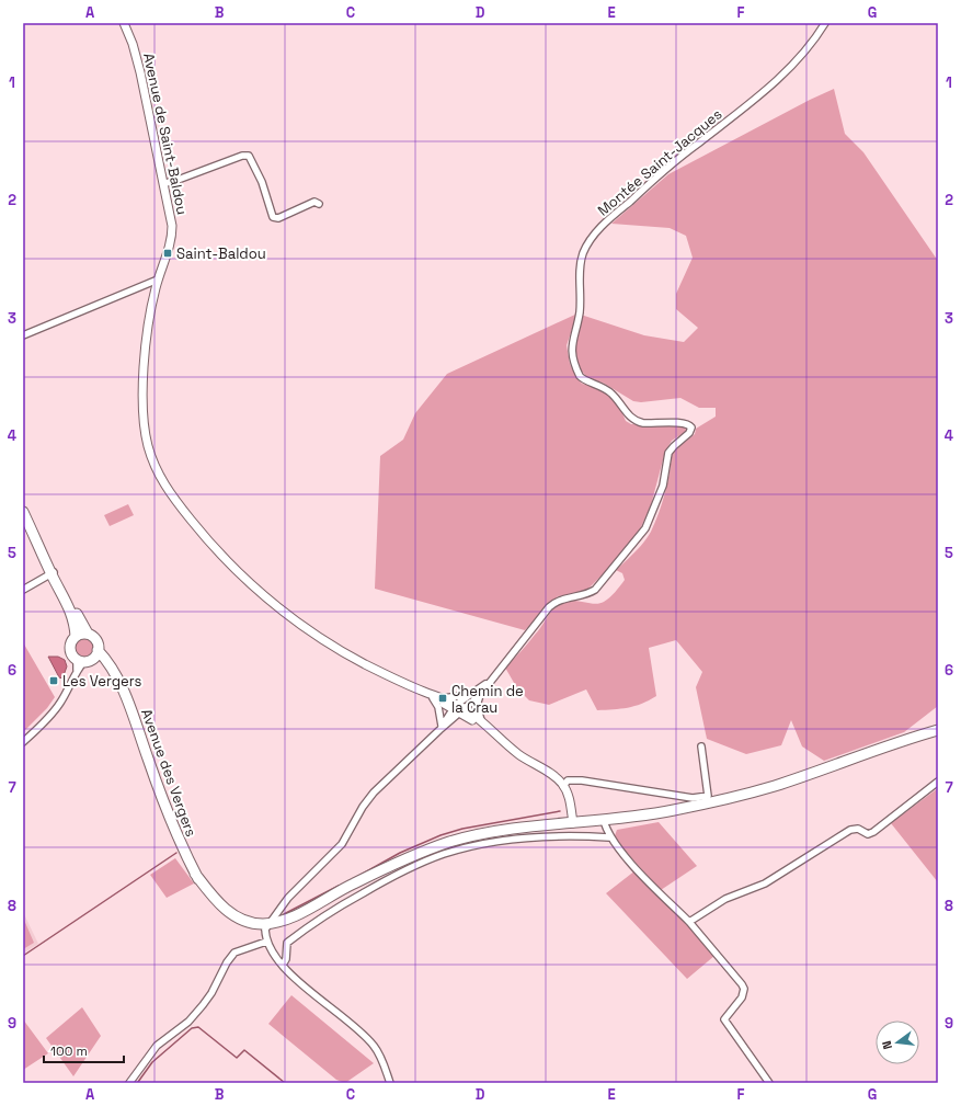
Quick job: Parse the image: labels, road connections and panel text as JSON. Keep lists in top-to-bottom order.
{
  "streets": {
    "main road": ["Avenue des Vergers"],
    "street": ["Avenue de Saint-Baldou", "Montée Saint-Jacques"]
  },
  "places": {
    "transit": ["Saint-Baldou", "Les Vergers", "Chemin de la Crau"]
  },
  "scale_bar": "100 m",
  "north": "left",
  "grid": {
    "columns": [
      "A",
      "B",
      "C",
      "D",
      "E",
      "F",
      "G"
    ],
    "rows": [
      "1",
      "2",
      "3",
      "4",
      "5",
      "6",
      "7",
      "8",
      "9"
    ]
  }
}
